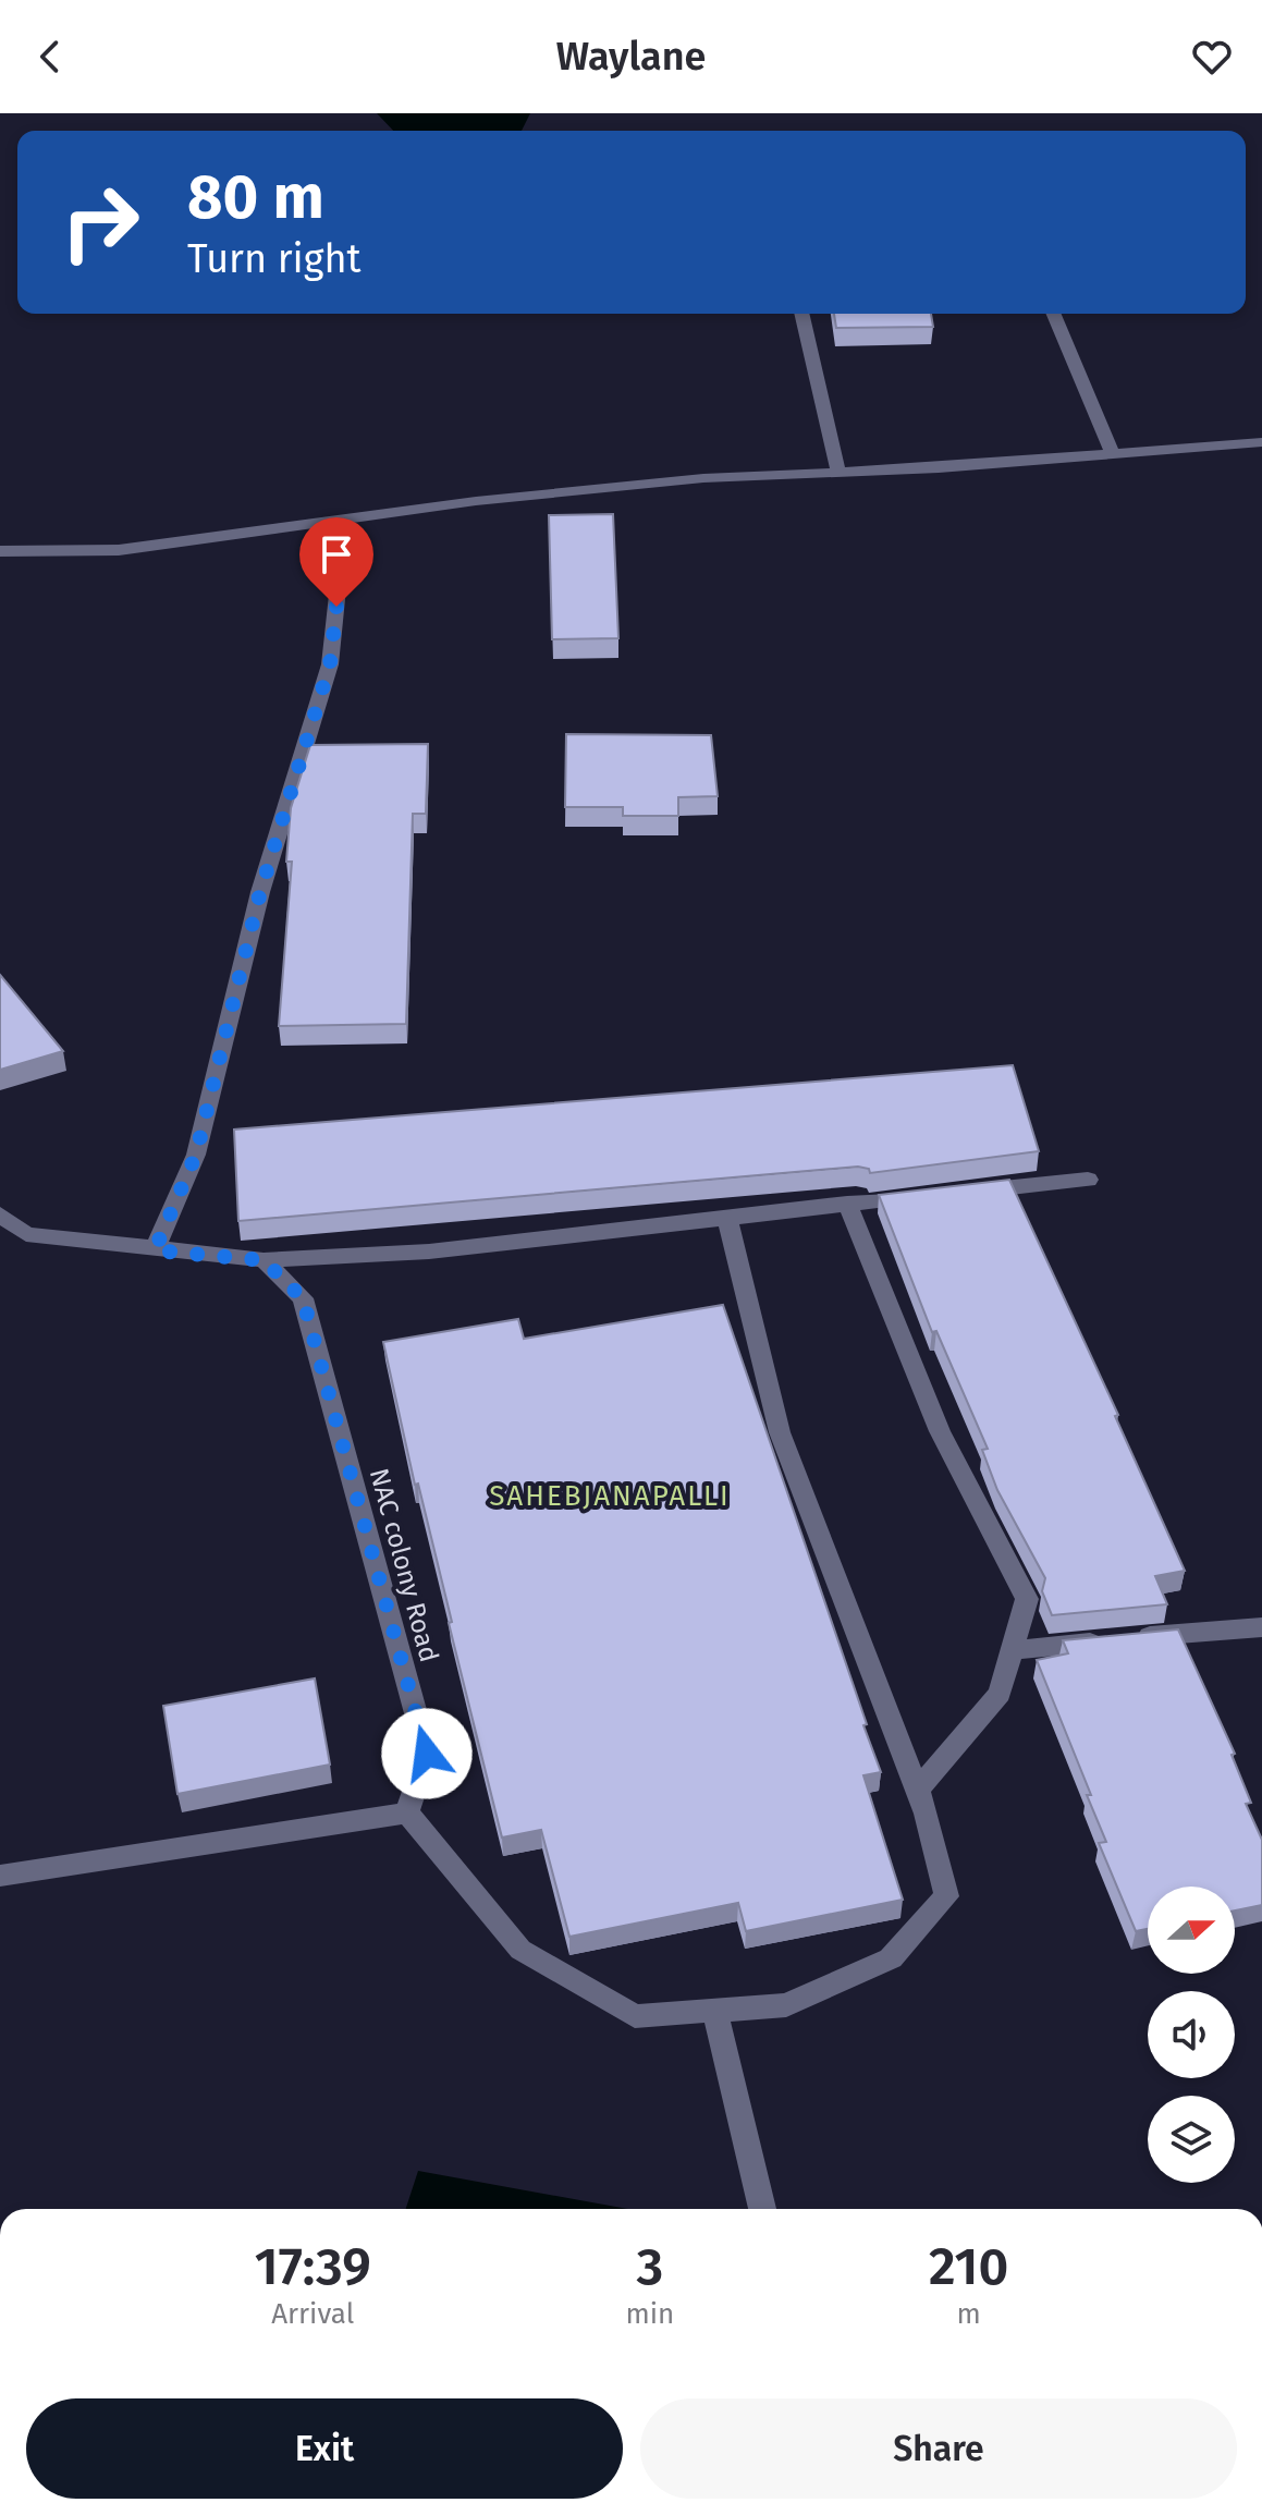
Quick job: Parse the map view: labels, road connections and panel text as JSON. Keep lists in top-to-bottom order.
{
  "streets": {
    "street": ["NAC colony Road"]
  },
  "districts": ["SAHEBJANAPALLI"],
  "north": "right",
  "page": {
    "header": "Waylane",
    "turn": ["80 m", "Turn right"],
    "eta": [
      "17:39",
      "Arrival",
      "3",
      "min",
      "210",
      "m"
    ],
    "buttons": ["Exit", "Share"]
  }
}
